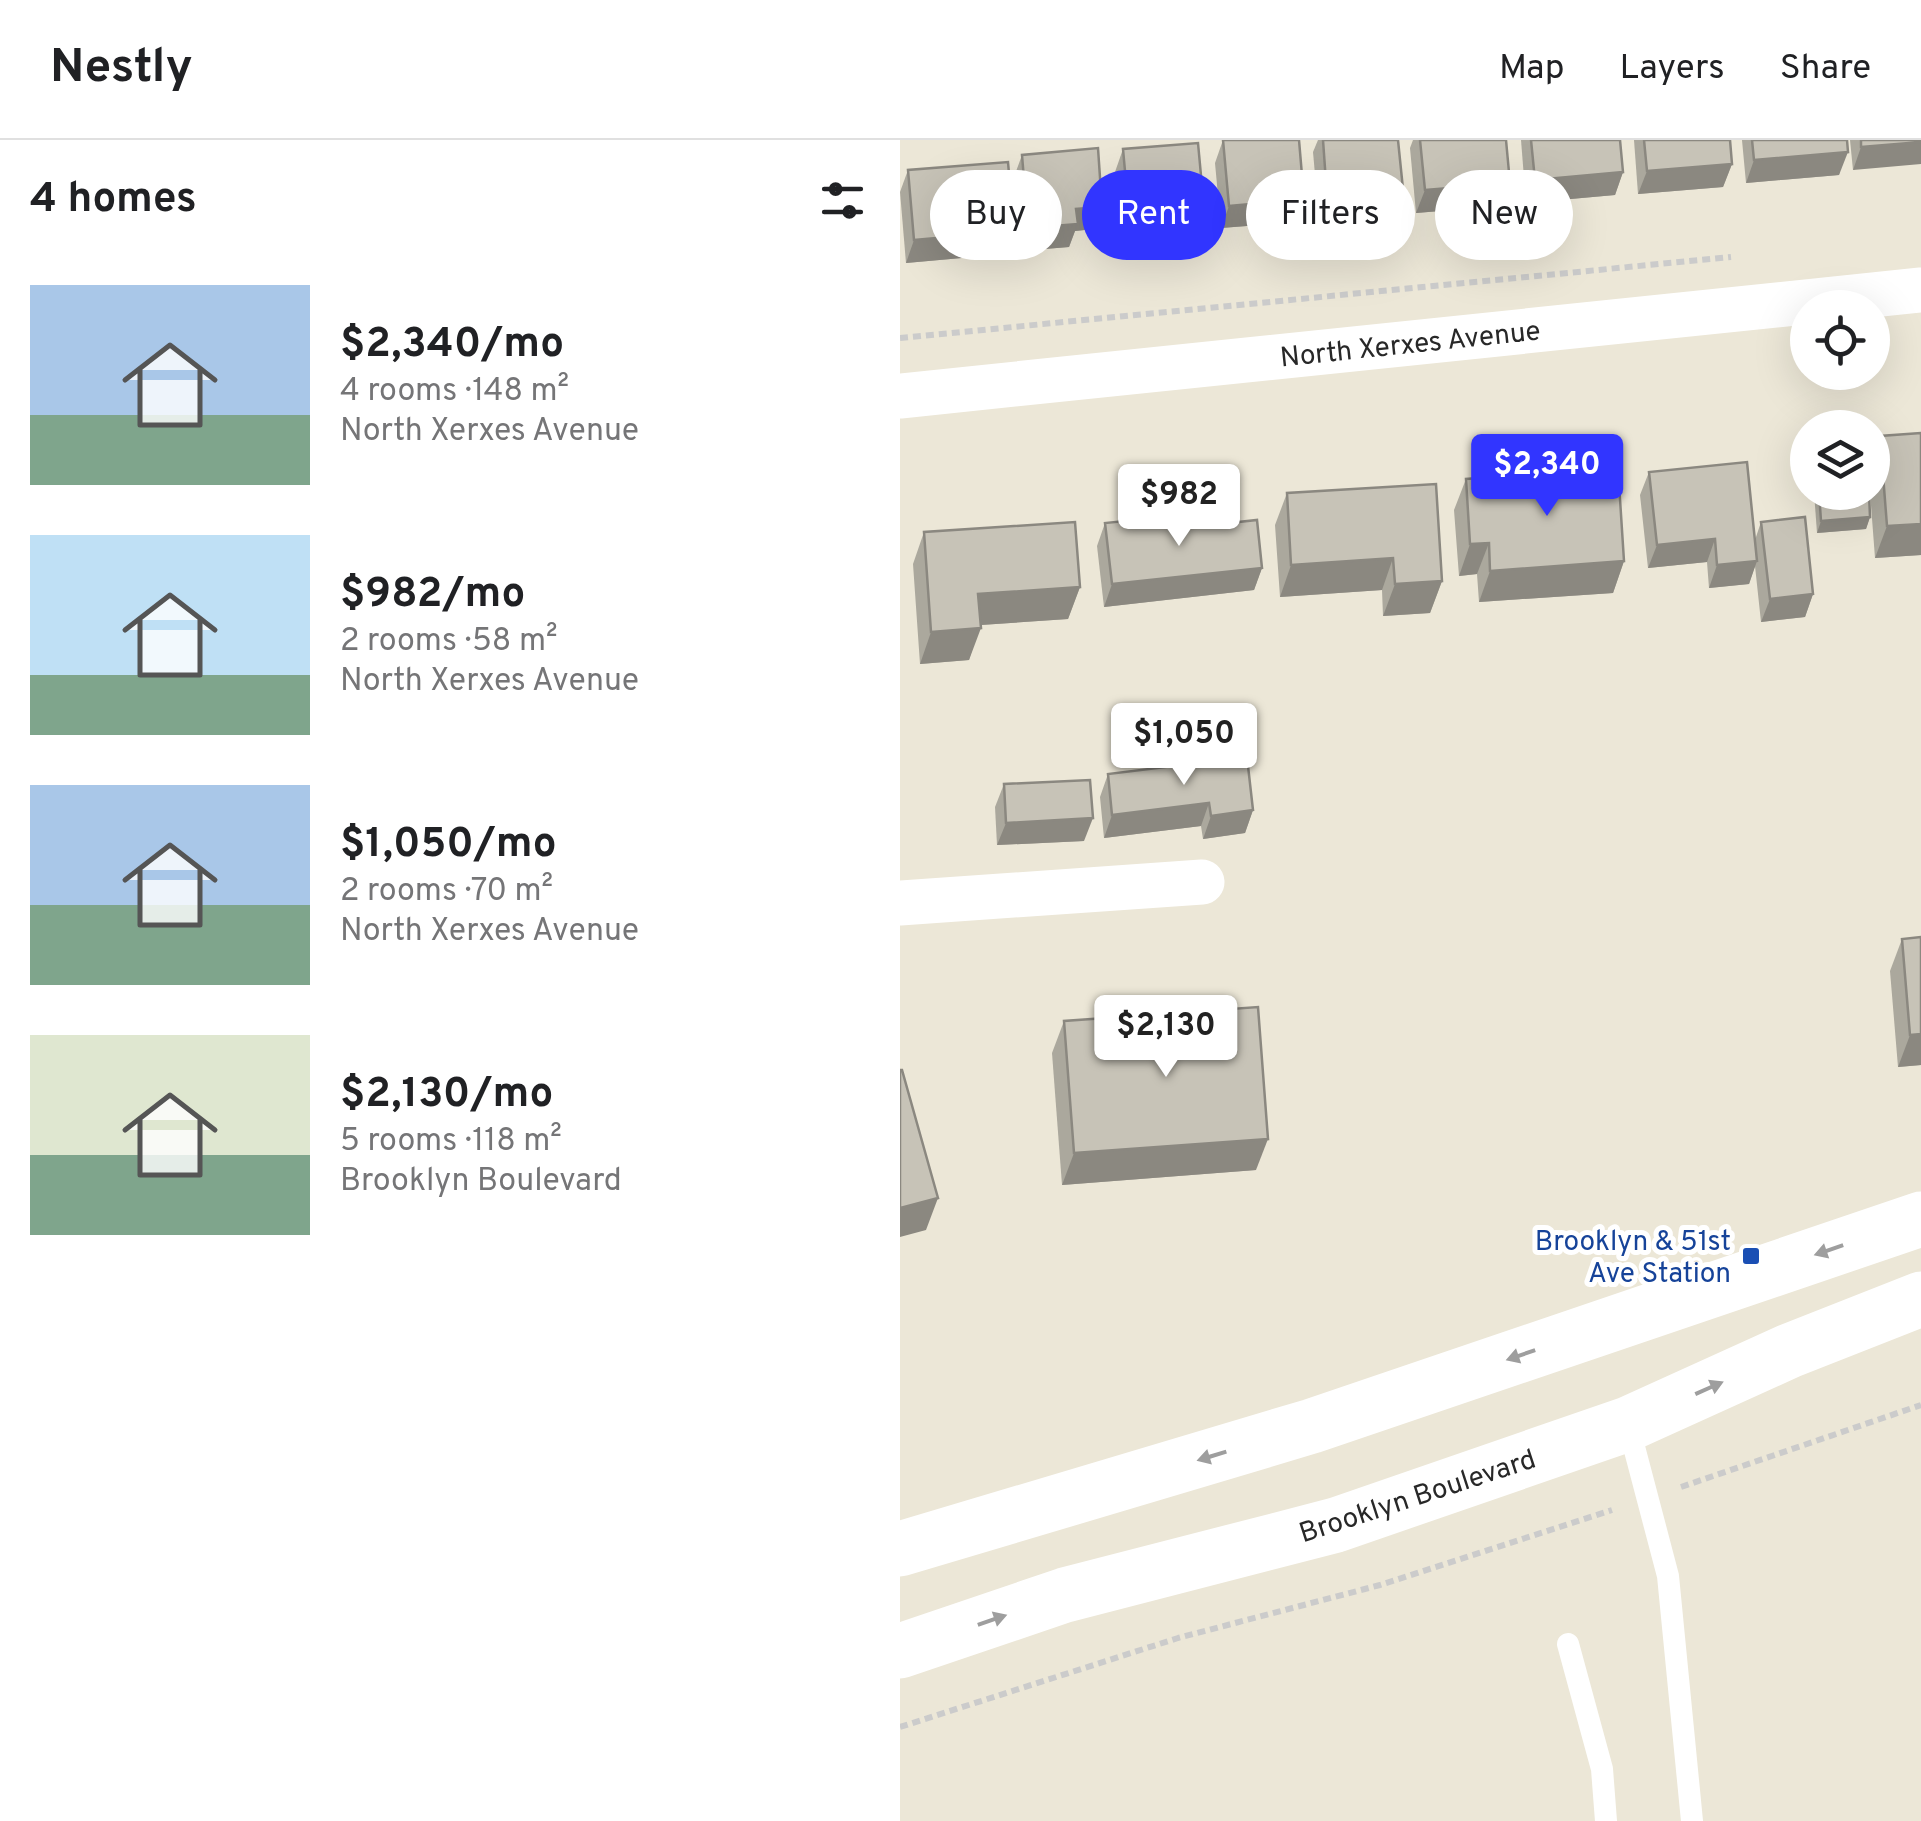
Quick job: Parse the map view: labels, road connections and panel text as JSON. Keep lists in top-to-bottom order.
{
  "streets": {
    "main road": ["Brooklyn Boulevard"],
    "street": ["North Xerxes Avenue"]
  },
  "places": {
    "transit": ["Brooklyn & 51st Ave Station"]
  },
  "page": {
    "header": "Nestly",
    "nav": ["Map", "Layers", "Share"],
    "heading": "4 homes",
    "chip": [
      "Buy",
      "Rent",
      "Filters",
      "New"
    ],
    "list": [
      {
        "name": "$2,340/mo",
        "note": "4 rooms · 148 m² · North Xerxes Avenue"
      },
      {
        "name": "$982/mo",
        "note": "2 rooms · 58 m² · North Xerxes Avenue"
      },
      {
        "name": "$1,050/mo",
        "note": "2 rooms · 70 m² · North Xerxes Avenue"
      },
      {
        "name": "$2,130/mo",
        "note": "5 rooms · 118 m² · Brooklyn Boulevard"
      }
    ],
    "price": [
      "$2,340",
      "$982",
      "$1,050",
      "$2,130"
    ]
  }
}
